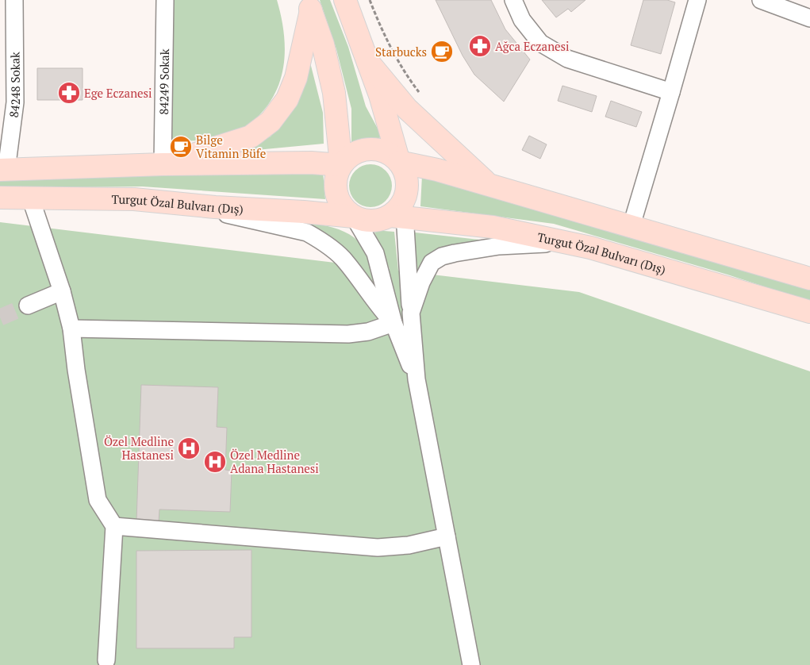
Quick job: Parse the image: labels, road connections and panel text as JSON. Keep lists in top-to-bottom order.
{
  "streets": {
    "main road": ["Turgut Özal Bulvarı (Dış)"],
    "street": ["84249 Sokak", "84248 Sokak"]
  },
  "places": {
    "pharmacy": ["Ağca Eczanesi", "Ege Eczanesi"],
    "cafe": ["Starbucks", "Bilge Vitamin Büfe"],
    "hospital": ["Özel Medline Hastanesi", "Özel Medline Adana Hastanesi"]
  }
}
